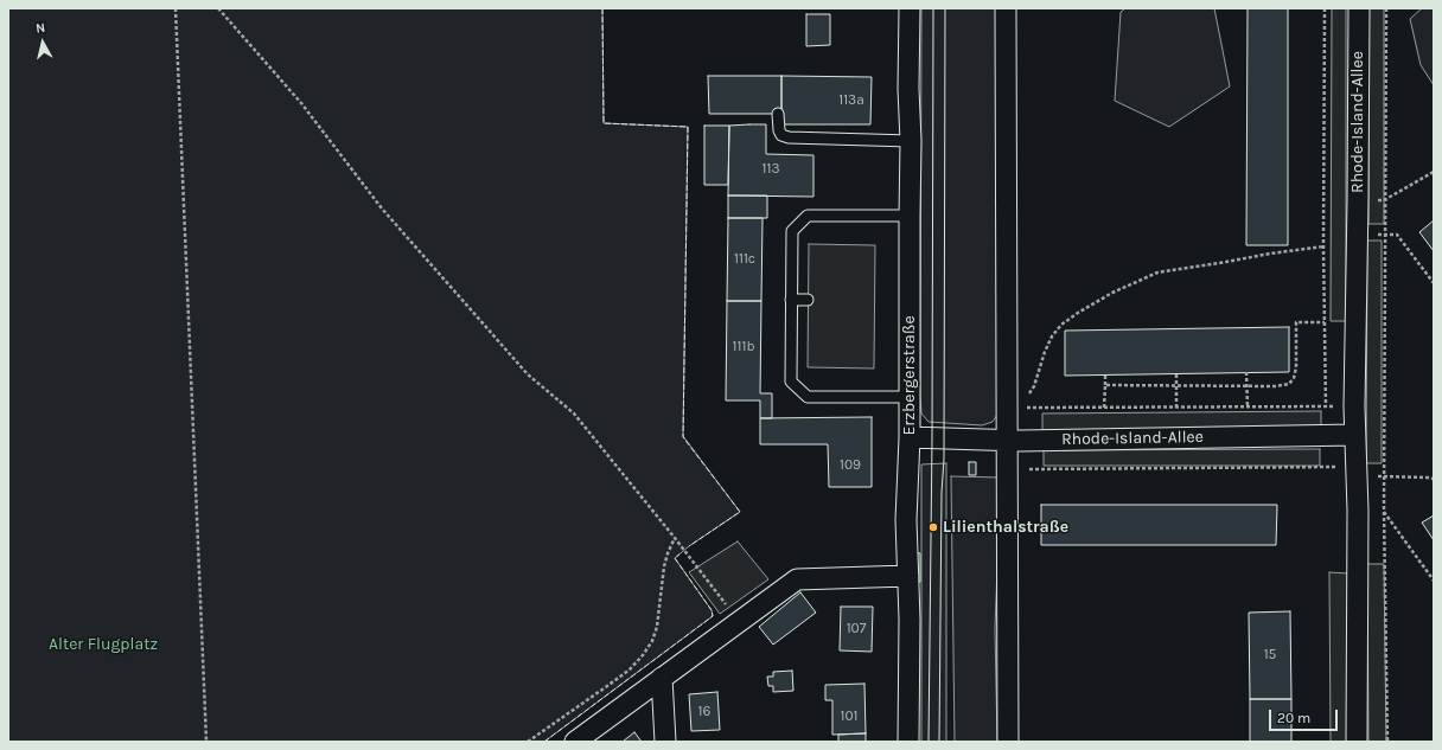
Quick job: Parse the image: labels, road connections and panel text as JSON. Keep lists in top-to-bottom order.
{
  "streets": {
    "street": ["Rhode-Island-Allee", "Erzbergerstraße"]
  },
  "crossings": [
    ["Rhode-Island-Allee", "Erzbergerstraße"]
  ],
  "parks": ["Alter Flugplatz"],
  "places": ["Lilienthalstraße"],
  "house_numbers": [
    "113a",
    "113",
    "111c",
    "111b",
    "109",
    "107",
    "15",
    "16",
    "101"
  ],
  "scale_bar": "20 m",
  "north": "top"
}
